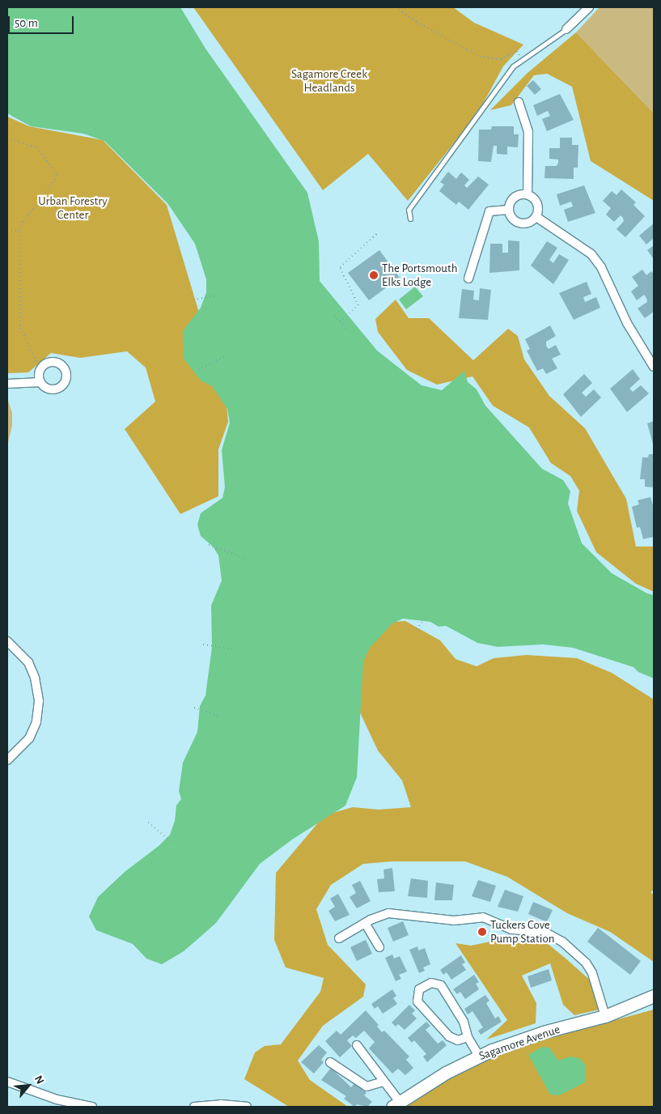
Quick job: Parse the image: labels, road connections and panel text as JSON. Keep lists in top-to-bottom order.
{
  "streets": {
    "main road": ["Sagamore Avenue"]
  },
  "parks": ["Sagamore Creek Headlands", "Urban Forestry Center"],
  "places": ["The Portsmouth Elks Lodge", "Tuckers Cove Pump Station"],
  "scale_bar": "50 m",
  "north": "top right"
}
